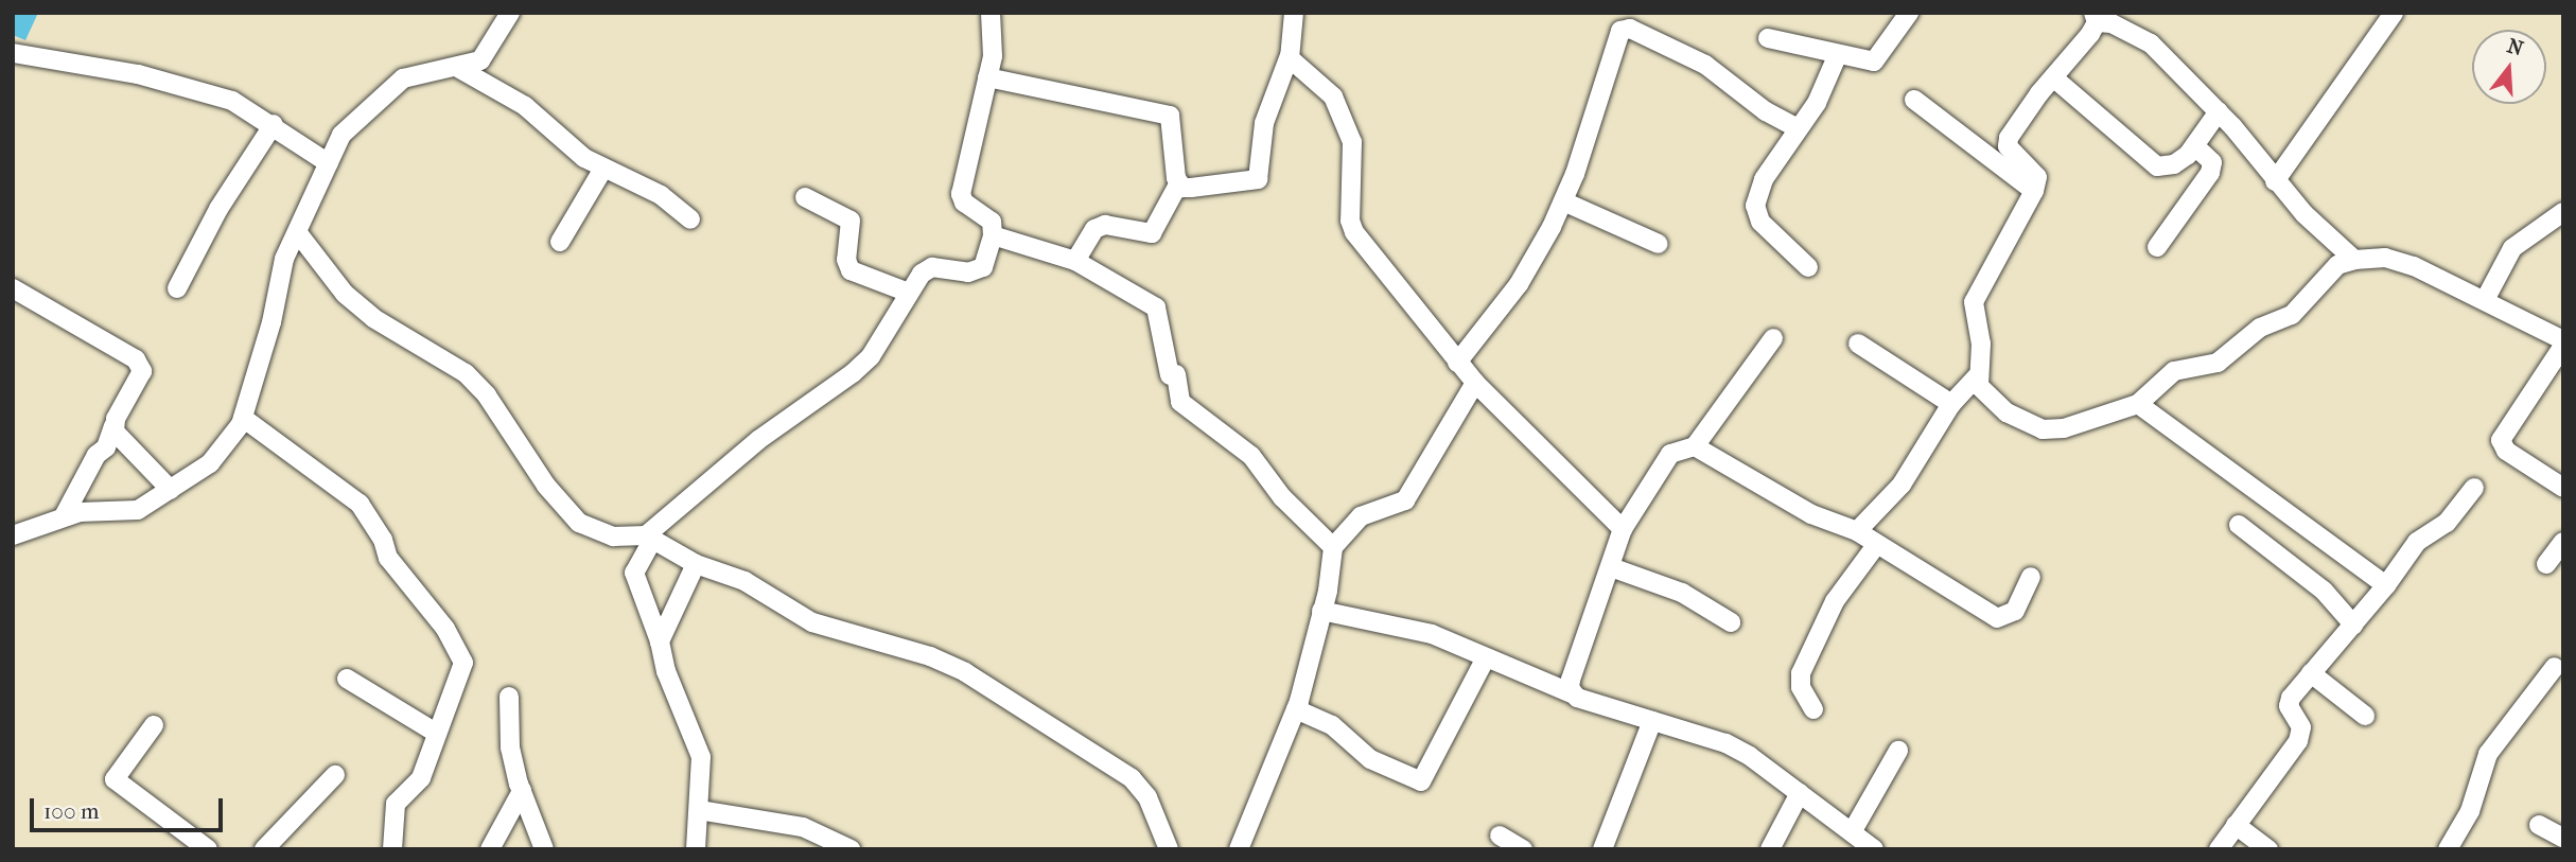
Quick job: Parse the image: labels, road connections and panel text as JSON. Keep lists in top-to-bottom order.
{
  "scale_bar": "100 m",
  "north": "top"
}
